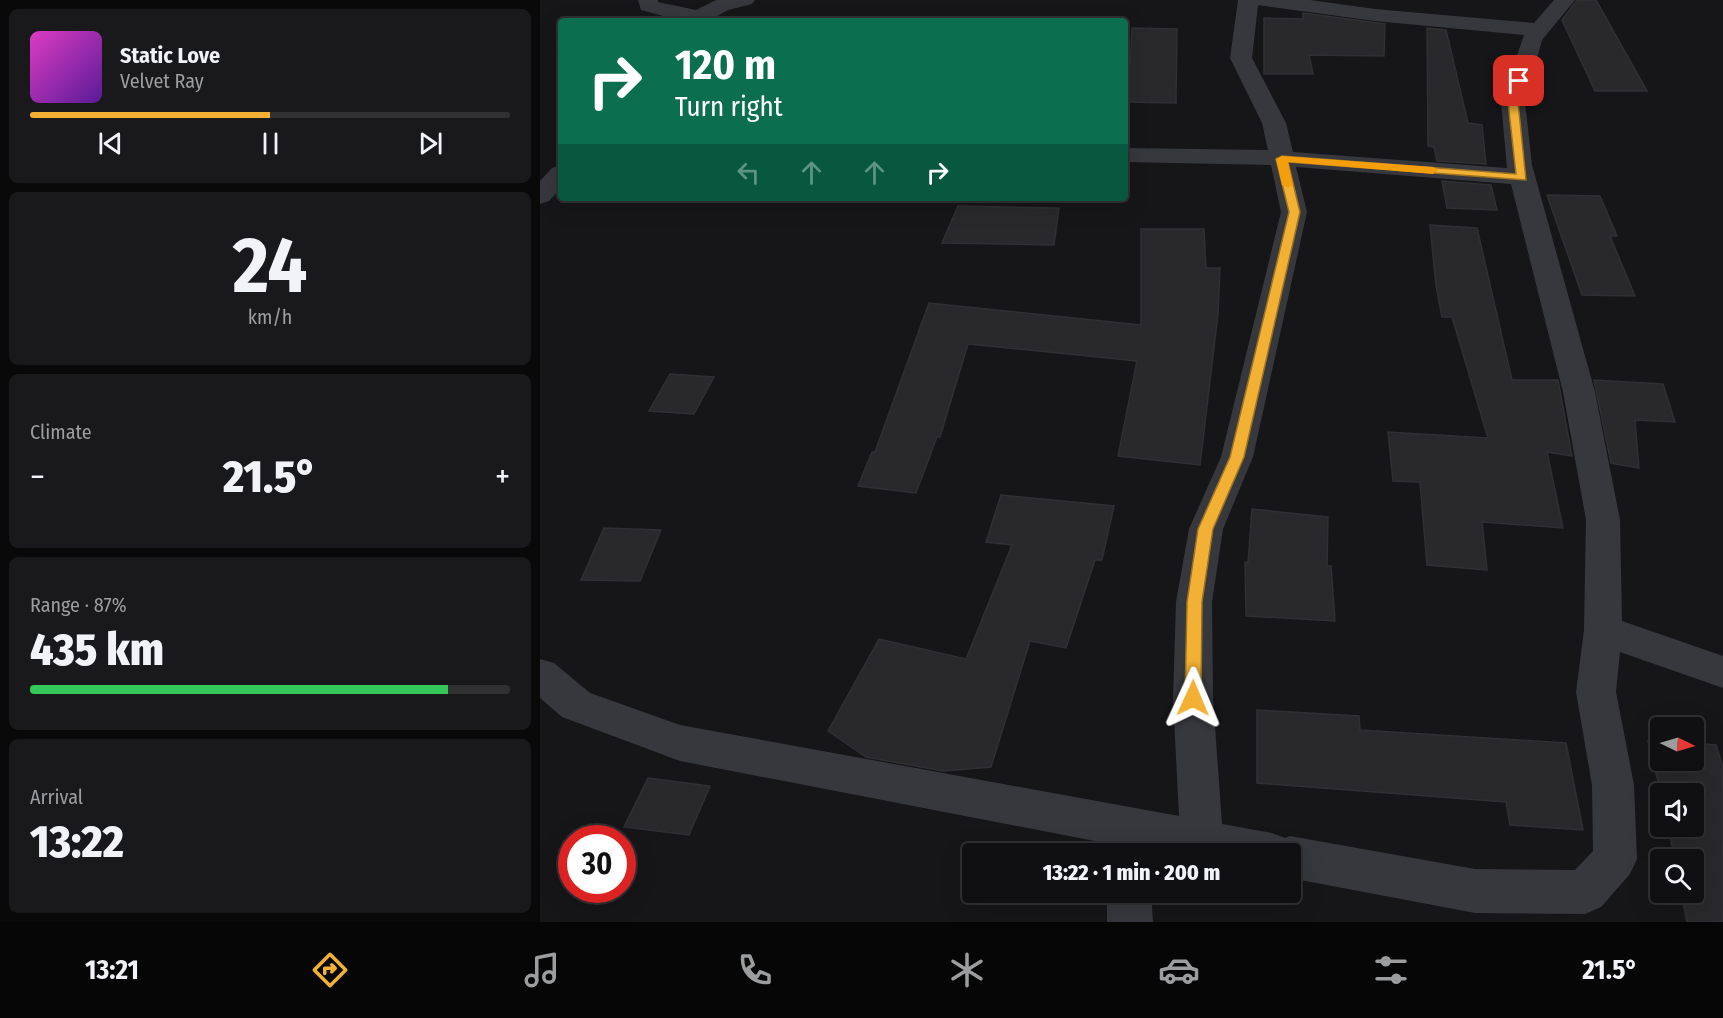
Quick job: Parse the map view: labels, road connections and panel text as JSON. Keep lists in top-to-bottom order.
{
  "north": "right",
  "page": {
    "turn": ["120 m", "Turn right"],
    "song": ["Static Love", "Velvet Ray"],
    "tile": [
      ["24", "km/h"],
      "Climate",
      ["Range · 87%", "435 km"],
      ["Arrival", "13:22"]
    ],
    "heat": ["−", "21.5°", "+"],
    "limit": "30",
    "trip": "13:22 · 1 min · 200 m",
    "tabs": ["13:21", "21.5°"]
  }
}
